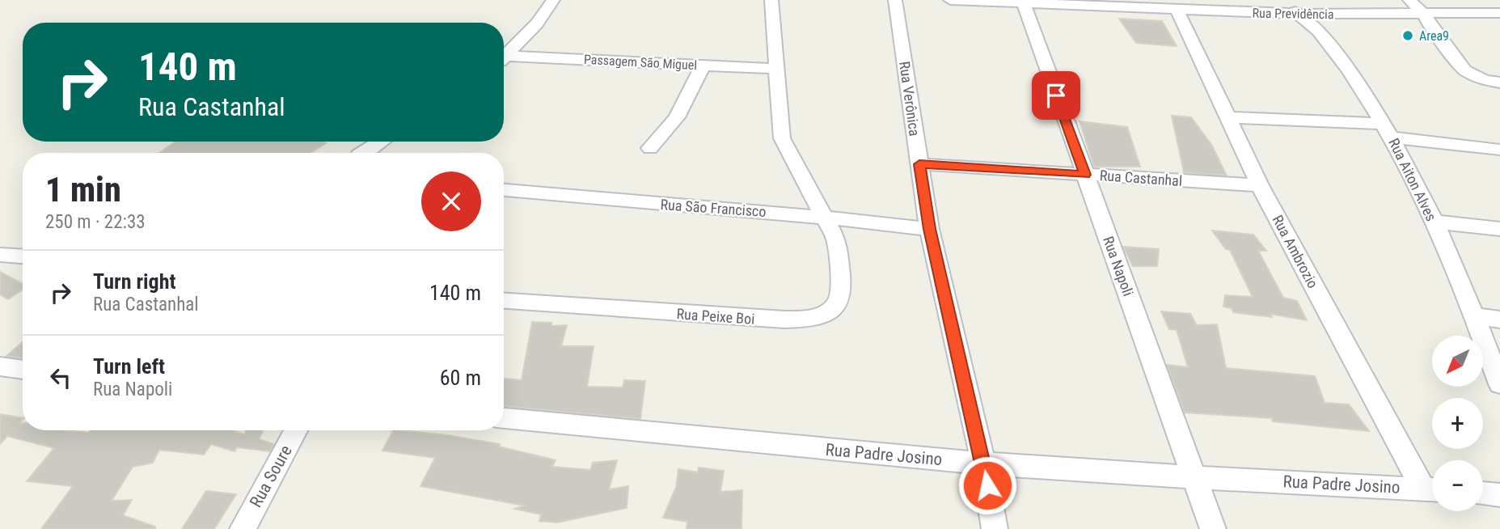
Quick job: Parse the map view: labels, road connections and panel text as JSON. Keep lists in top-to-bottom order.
{
  "streets": {
    "street": [
      "Rua Previdência",
      "Passagem São Miguel",
      "Rua Verônica",
      "Rua Castanhal",
      "Rua Aiton Alves",
      "Rua São Francisco",
      "Rua Ambrozio",
      "Rua Napoli",
      "Rua Peixe Boi",
      "Rua Padre Josino",
      "Rua Soure"
    ]
  },
  "crossings": [
    ["Rua Previdência", "Rua Aiton Alves"],
    ["Rua Previdência", "Rua Ambrozio"],
    ["Rua Previdência", "Rua Napoli"],
    ["Passagem São Miguel", "Rua Peixe Boi"],
    ["Rua Verônica", "Rua Castanhal"],
    ["Rua Verônica", "Rua São Francisco"],
    ["Rua Verônica", "Rua Padre Josino"],
    ["Rua Castanhal", "Rua Ambrozio"],
    ["Rua Castanhal", "Rua Napoli"],
    ["Rua São Francisco", "Rua Peixe Boi"],
    ["Rua Ambrozio", "Rua Padre Josino"],
    ["Rua Napoli", "Rua Padre Josino"]
  ],
  "places": ["Area9"],
  "north": "bottom left",
  "page": {
    "turn": ["140 m", "Rua Castanhal"],
    "heading": ["1 min", "250 m · 22:33"],
    "list": [
      {
        "name": "Turn right",
        "note": "Rua Castanhal",
        "value": "140 m"
      },
      {
        "name": "Turn left",
        "note": "Rua Napoli",
        "value": "60 m"
      }
    ],
    "map_buttons": ["+", "−"]
  }
}
